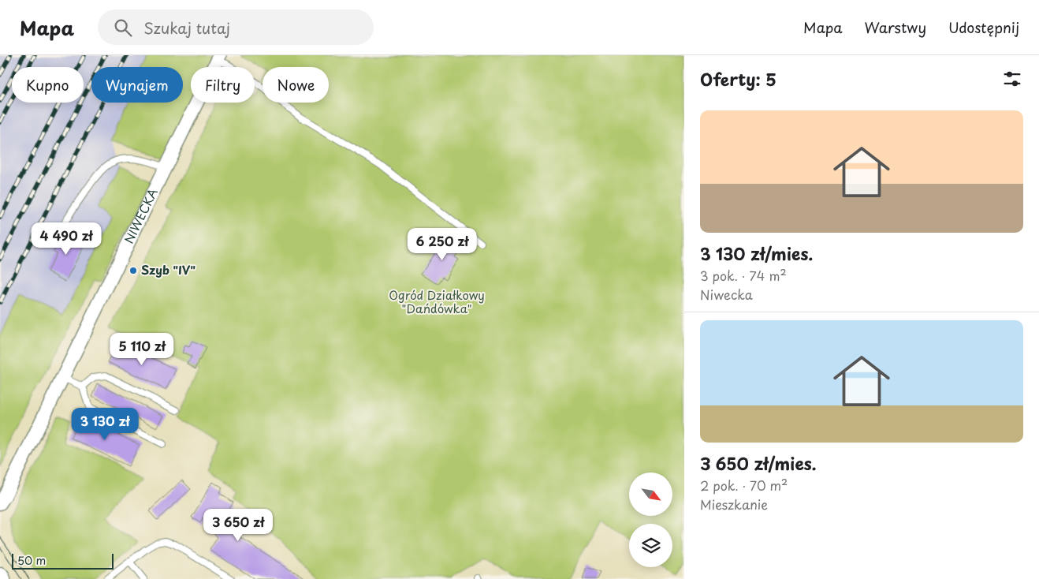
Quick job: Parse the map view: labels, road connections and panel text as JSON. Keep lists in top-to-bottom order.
{
  "streets": {
    "street": ["NIWECKA"]
  },
  "parks": ["Ogród Działkowy \"Dańdówka\""],
  "places": ["Szyb \"IV\""],
  "scale_bar": "50 m",
  "north": "bottom right",
  "page": {
    "header": "Mapa",
    "search": "Szukaj tutaj",
    "nav": ["Mapa", "Warstwy", "Udostępnij"],
    "heading": "Oferty: 5",
    "chip": [
      "Kupno",
      "Wynajem",
      "Filtry",
      "Nowe"
    ],
    "list": [
      {
        "name": "3 130 zł/mies.",
        "note": "3 pok. · 74 m² · Niwecka"
      },
      {
        "name": "3 650 zł/mies.",
        "note": "2 pok. · 70 m² · Mieszkanie"
      }
    ],
    "price": [
      "4 490 zł",
      "6 250 zł",
      "5 110 zł",
      "3 130 zł",
      "3 650 zł"
    ],
    "scale": "50 m"
  }
}
